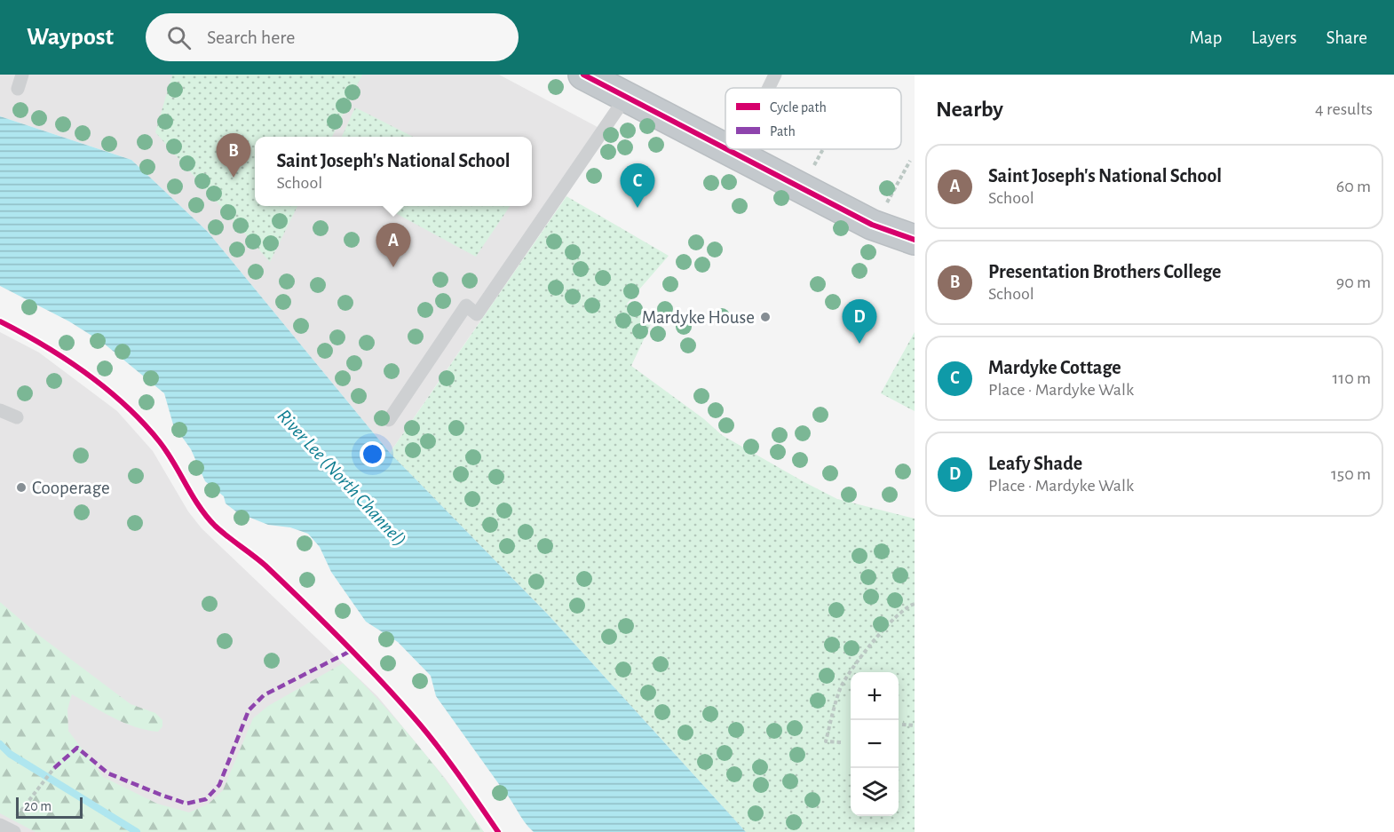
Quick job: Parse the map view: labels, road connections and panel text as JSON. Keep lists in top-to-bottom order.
{
  "water": ["River Lee (North Channel)"],
  "places": ["Mardyke House", "Cooperage"],
  "legend": ["Cycle path", "Path"],
  "scale_bar": "20 m",
  "page": {
    "header": "Waypost",
    "search": "Search here",
    "nav": ["Map", "Layers", "Share"],
    "heading": ["Nearby", "4 results"],
    "pins": [
      "B",
      "C",
      "A",
      "D"
    ],
    "popup": ["Saint Joseph's National School", "School"],
    "list": [
      {
        "mark": "A",
        "name": "Saint Joseph's National School",
        "note": "School",
        "value": "60 m"
      },
      {
        "mark": "B",
        "name": "Presentation Brothers College",
        "note": "School",
        "value": "90 m"
      },
      {
        "mark": "C",
        "name": "Mardyke Cottage",
        "note": "Place · Mardyke Walk",
        "value": "110 m"
      },
      {
        "mark": "D",
        "name": "Leafy Shade",
        "note": "Place · Mardyke Walk",
        "value": "150 m"
      }
    ],
    "map_buttons": ["+", "−"],
    "scale": "20 m"
  }
}
